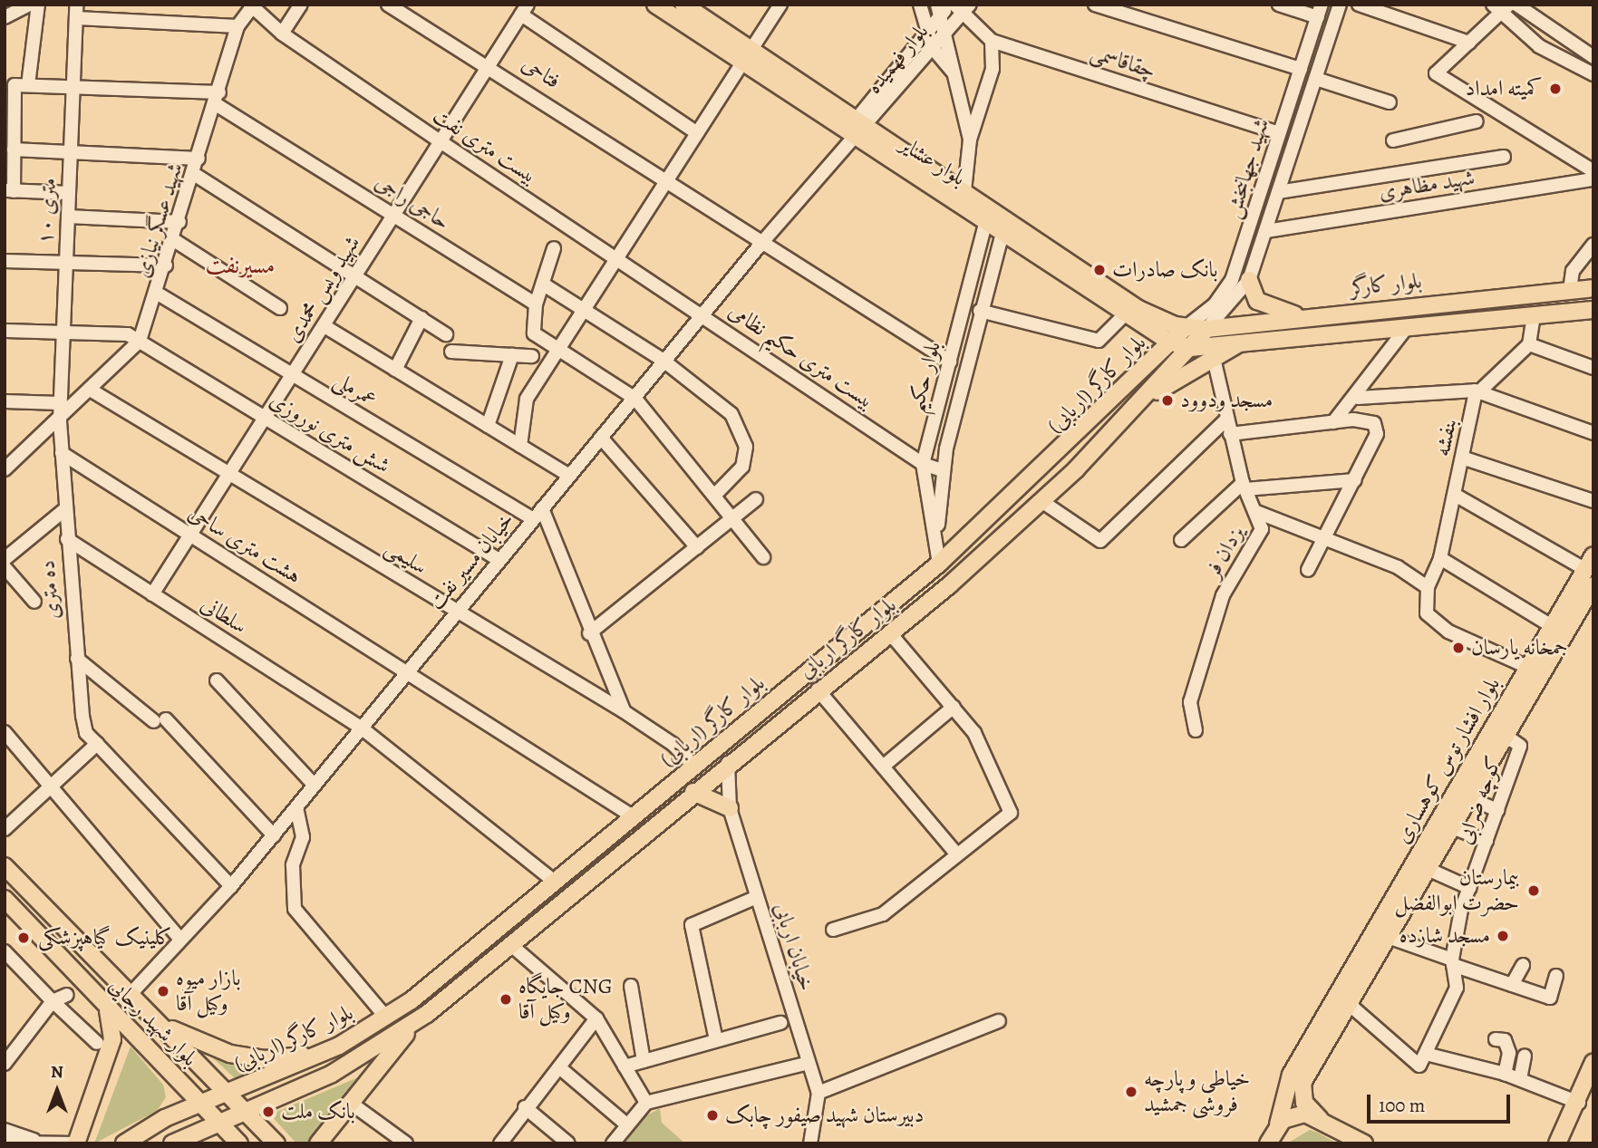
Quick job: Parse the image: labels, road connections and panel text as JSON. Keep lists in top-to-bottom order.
{
  "streets": {
    "main road": [
      "بلوار عشایر",
      "بلوار کارگر",
      "بلوار کارگر (اربابی)",
      "بلوار کارگر اربابی",
      "بلوار افشار توس کوهساری",
      "بلوار شهید رجایی"
    ],
    "street": [
      "بلوار فهمیده",
      "چقاقاسمی",
      "فتاحی",
      "بیست متری نفت",
      "شهید جهانبخش",
      "شهید مظاهری",
      "حاجی راجی",
      "۱۰ متری",
      "شهید عسگر نیازی",
      "شهید ویس محمدی",
      "بیست متری حکیم نظامی",
      "بلوار حکیم",
      "عمرملی",
      "شش متری نوروزی",
      "بنفشه",
      "هشت متری ساحی",
      "یزدان فر",
      "سلیمی",
      "خیابان مسیر نفت",
      "ده متری",
      "سلطانی",
      "کوچه ضرابی",
      "خیابان اربابی"
    ]
  },
  "crossings": [
    ["بلوار فهمیده", "چقاقاسمی"],
    ["بلوار فهمیده", "بلوار عشایر"],
    ["بلوار فهمیده", "خیابان مسیر نفت"],
    ["چقاقاسمی", "شهید جهانبخش"],
    ["فتاحی", "شهید ویس محمدی"],
    ["فتاحی", "بلوار حکیم"],
    ["فتاحی", "خیابان مسیر نفت"],
    ["بیست متری نفت", "شهید عسگر نیازی"],
    ["بیست متری نفت", "شهید ویس محمدی"],
    ["بیست متری نفت", "بیست متری حکیم نظامی"],
    ["بیست متری نفت", "خیابان مسیر نفت"],
    ["بلوار عشایر", "شهید جهانبخش"],
    ["بلوار عشایر", "بلوار کارگر"],
    ["بلوار عشایر", "بلوار حکیم"],
    ["بلوار عشایر", "بلوار کارگر (اربابی)"],
    ["بلوار عشایر", "خیابان مسیر نفت"],
    ["بلوار عشایر", "بلوار کارگر اربابی"],
    ["شهید جهانبخش", "شهید مظاهری"],
    ["شهید جهانبخش", "بلوار کارگر"],
    ["شهید جهانبخش", "بلوار کارگر (اربابی)"],
    ["شهید جهانبخش", "بلوار کارگر اربابی"],
    ["حاجی راجی", "شهید عسگر نیازی"],
    ["حاجی راجی", "شهید ویس محمدی"],
    ["۱۰ متری", "شهید عسگر نیازی"],
    ["۱۰ متری", "شش متری نوروزی"],
    ["۱۰ متری", "ده متری"],
    ["شهید عسگر نیازی", "عمرملی"],
    ["شهید عسگر نیازی", "شش متری نوروزی"],
    ["شهید عسگر نیازی", "سلیمی"],
    ["شهید عسگر نیازی", "ده متری"],
    ["بلوار کارگر", "بلوار کارگر (اربابی)"],
    ["بلوار کارگر", "بلوار کارگر اربابی"],
    ["شهید ویس محمدی", "عمرملی"],
    ["شهید ویس محمدی", "شش متری نوروزی"],
    ["شهید ویس محمدی", "هشت متری ساحی"],
    ["شهید ویس محمدی", "سلیمی"],
    ["شهید ویس محمدی", "سلطانی"],
    ["بیست متری حکیم نظامی", "بلوار حکیم"],
    ["بیست متری حکیم نظامی", "خیابان مسیر نفت"],
    ["بلوار حکیم", "بلوار کارگر (اربابی)"],
    ["بلوار کارگر (اربابی)", "هشت متری ساحی"],
    ["بلوار کارگر (اربابی)", "سلیمی"],
    ["بلوار کارگر (اربابی)", "سلطانی"],
    ["بلوار کارگر (اربابی)", "بلوار شهید رجایی"],
    ["عمرملی", "خیابان مسیر نفت"],
    ["شش متری نوروزی", "خیابان مسیر نفت"],
    ["هشت متری ساحی", "خیابان مسیر نفت"],
    ["هشت متری ساحی", "ده متری"],
    ["سلیمی", "خیابان مسیر نفت"],
    ["خیابان مسیر نفت", "ده متری"],
    ["خیابان مسیر نفت", "سلطانی"],
    ["خیابان مسیر نفت", "بلوار شهید رجایی"],
    ["ده متری", "سلطانی"],
    ["بلوار کارگر اربابی", "خیابان اربابی"],
    ["بلوار افشار توس کوهساری", "کوچه ضرابی"]
  ],
  "districts": ["مسیرنفت"],
  "places": [
    "کمیته امداد",
    "بانک صادرات",
    "مسجد ودوود",
    "جمخانه یارسان",
    "بیمارستان حضرت ابوالفضل",
    "مسجد شازده",
    "کلینیک گیاهپزشکی",
    "بازار میوه وکیل آقا",
    "جایگاه CNG وکیل آقا",
    "خیاطی ‌‌و‌ پارچه فروشی جمشید",
    "بانک ملت",
    "دبیرستان شهید صیفور چابک"
  ],
  "scale_bar": "100 m",
  "north": "top"
}
